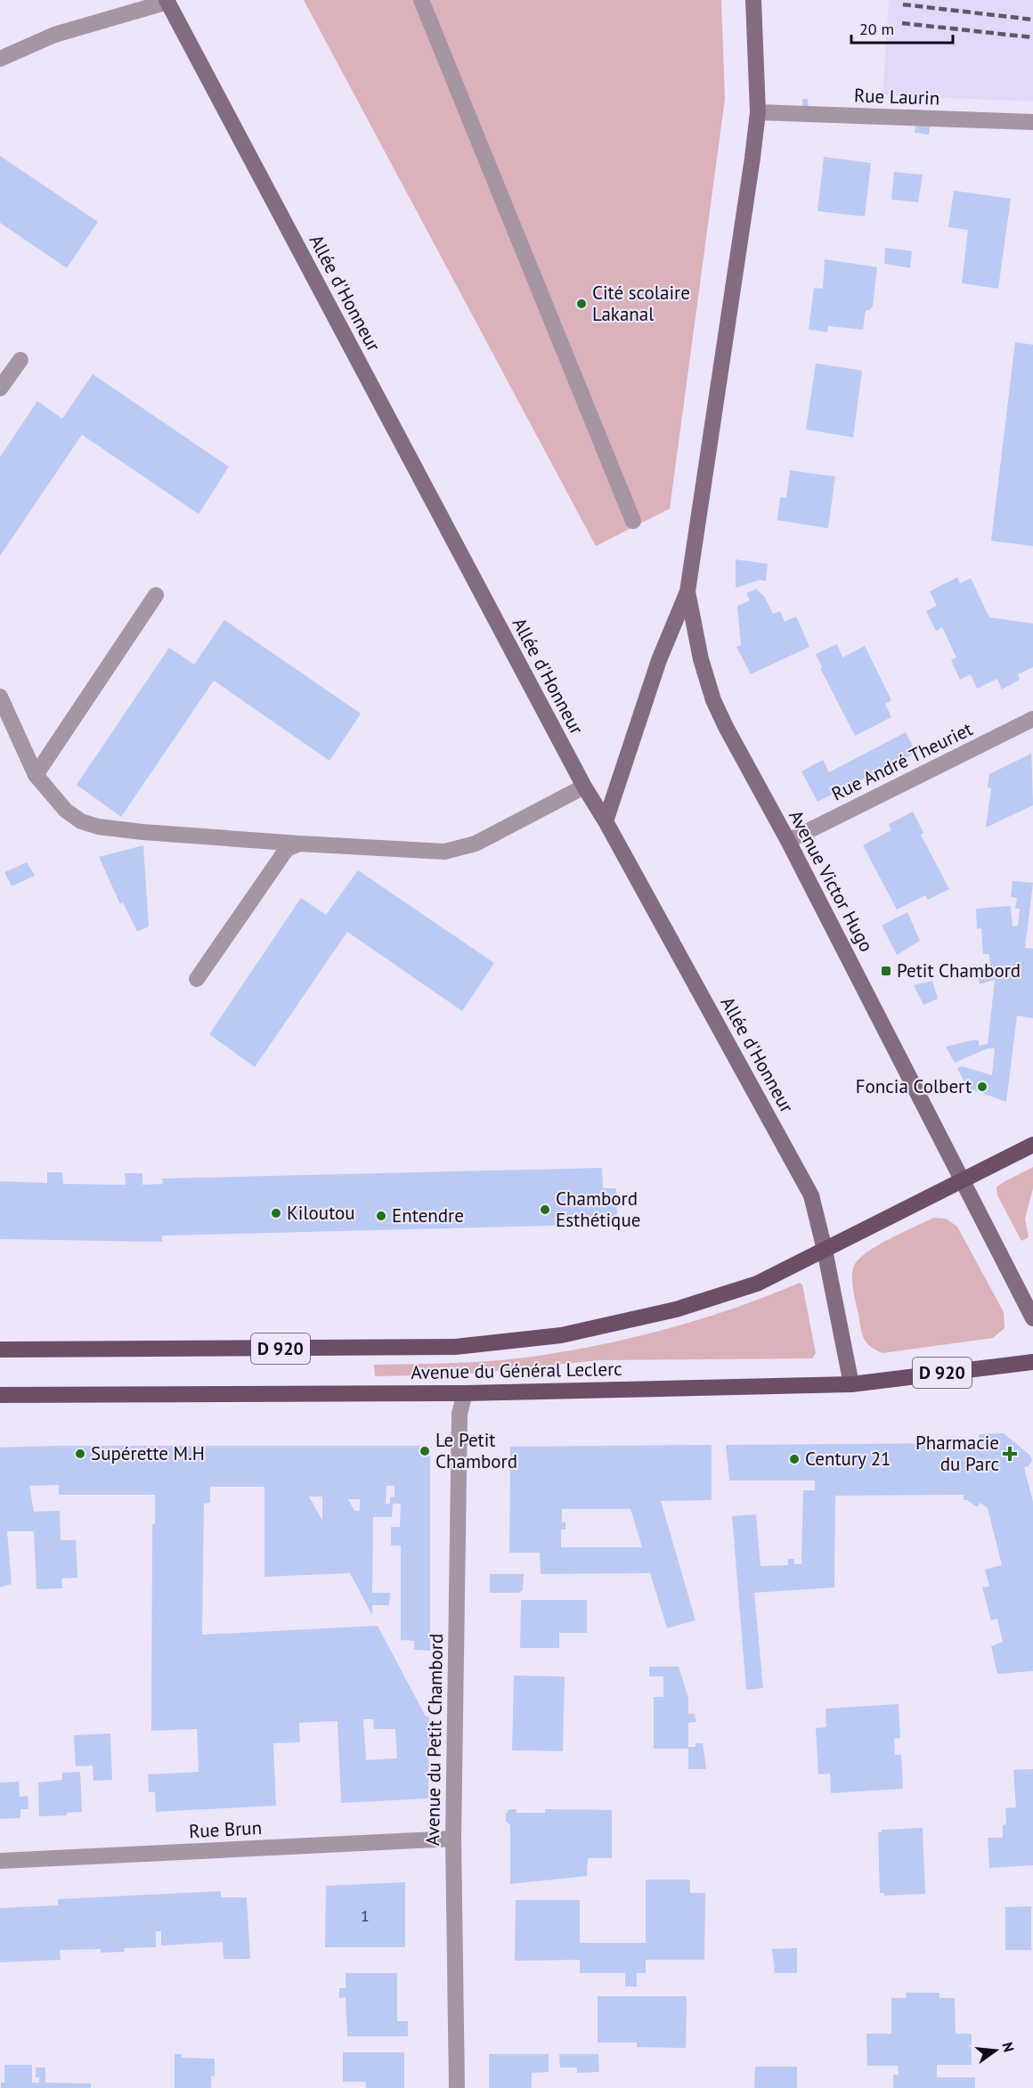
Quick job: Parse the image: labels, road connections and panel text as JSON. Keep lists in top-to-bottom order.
{
  "streets": {
    "main road": [
      "Allée d'Honneur",
      "Avenue Victor Hugo",
      "D 920",
      "Avenue du Général Leclerc"
    ],
    "street": [
      "Rue Laurin",
      "Rue André Theuriet",
      "Avenue du Petit Chambord",
      "Rue Brun"
    ]
  },
  "crossings": [
    ["Allée d'Honneur", "Avenue du Général Leclerc"],
    ["Rue André Theuriet", "Avenue Victor Hugo"],
    ["Avenue Victor Hugo", "D 920"],
    ["Avenue Victor Hugo", "Avenue du Général Leclerc"],
    ["D 920", "Avenue du Général Leclerc"],
    ["Avenue du Général Leclerc", "Avenue du Petit Chambord"],
    ["Avenue du Petit Chambord", "Rue Brun"]
  ],
  "places": {
    "other": [
      "Cité scolaire Lakanal",
      "Foncia Colbert",
      "Chambord Esthétique",
      "Kiloutou",
      "Entendre",
      "Le Petit Chambord",
      "Supérette M.H",
      "Century 21"
    ],
    "transit": ["Petit Chambord"],
    "health": ["Pharmacie du Parc"]
  },
  "house_numbers": ["1"],
  "scale_bar": "20 m",
  "north": "right"
}
